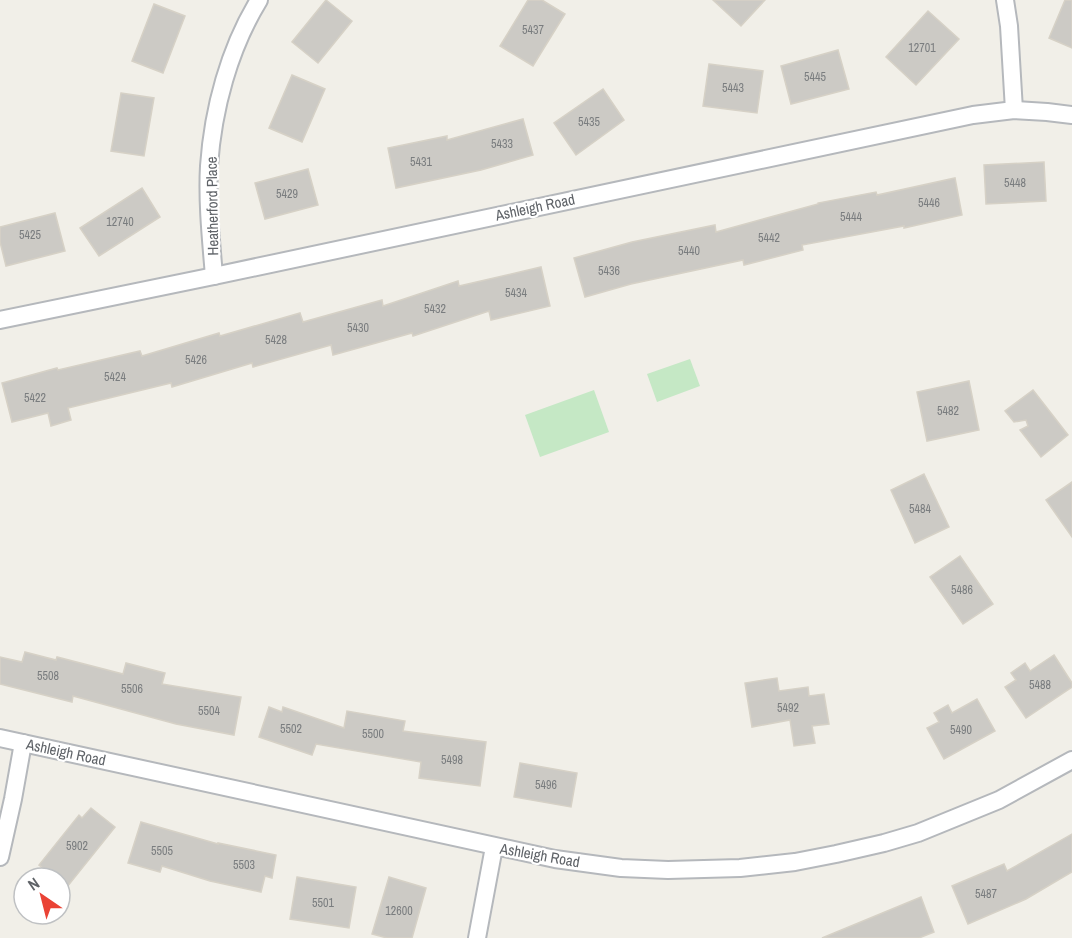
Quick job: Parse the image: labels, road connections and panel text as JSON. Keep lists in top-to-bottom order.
{
  "streets": {
    "street": ["Heatherford Place", "Ashleigh Road"]
  },
  "crossings": [
    ["Heatherford Place", "Ashleigh Road"]
  ],
  "house_numbers": [
    "5437",
    "12701",
    "5445",
    "5443",
    "5435",
    "5433",
    "5431",
    "5448",
    "5429",
    "5446",
    "5444",
    "12740",
    "5425",
    "5442",
    "5440",
    "5436",
    "5434",
    "5432",
    "5430",
    "5428",
    "5426",
    "5424",
    "5422",
    "5482",
    "5484",
    "5486",
    "5508",
    "5488",
    "5506",
    "5492",
    "5504",
    "5502",
    "5490",
    "5500",
    "5498",
    "5496",
    "5902",
    "5505",
    "5503",
    "5487",
    "5501",
    "12600"
  ],
  "north": "top left"
}
